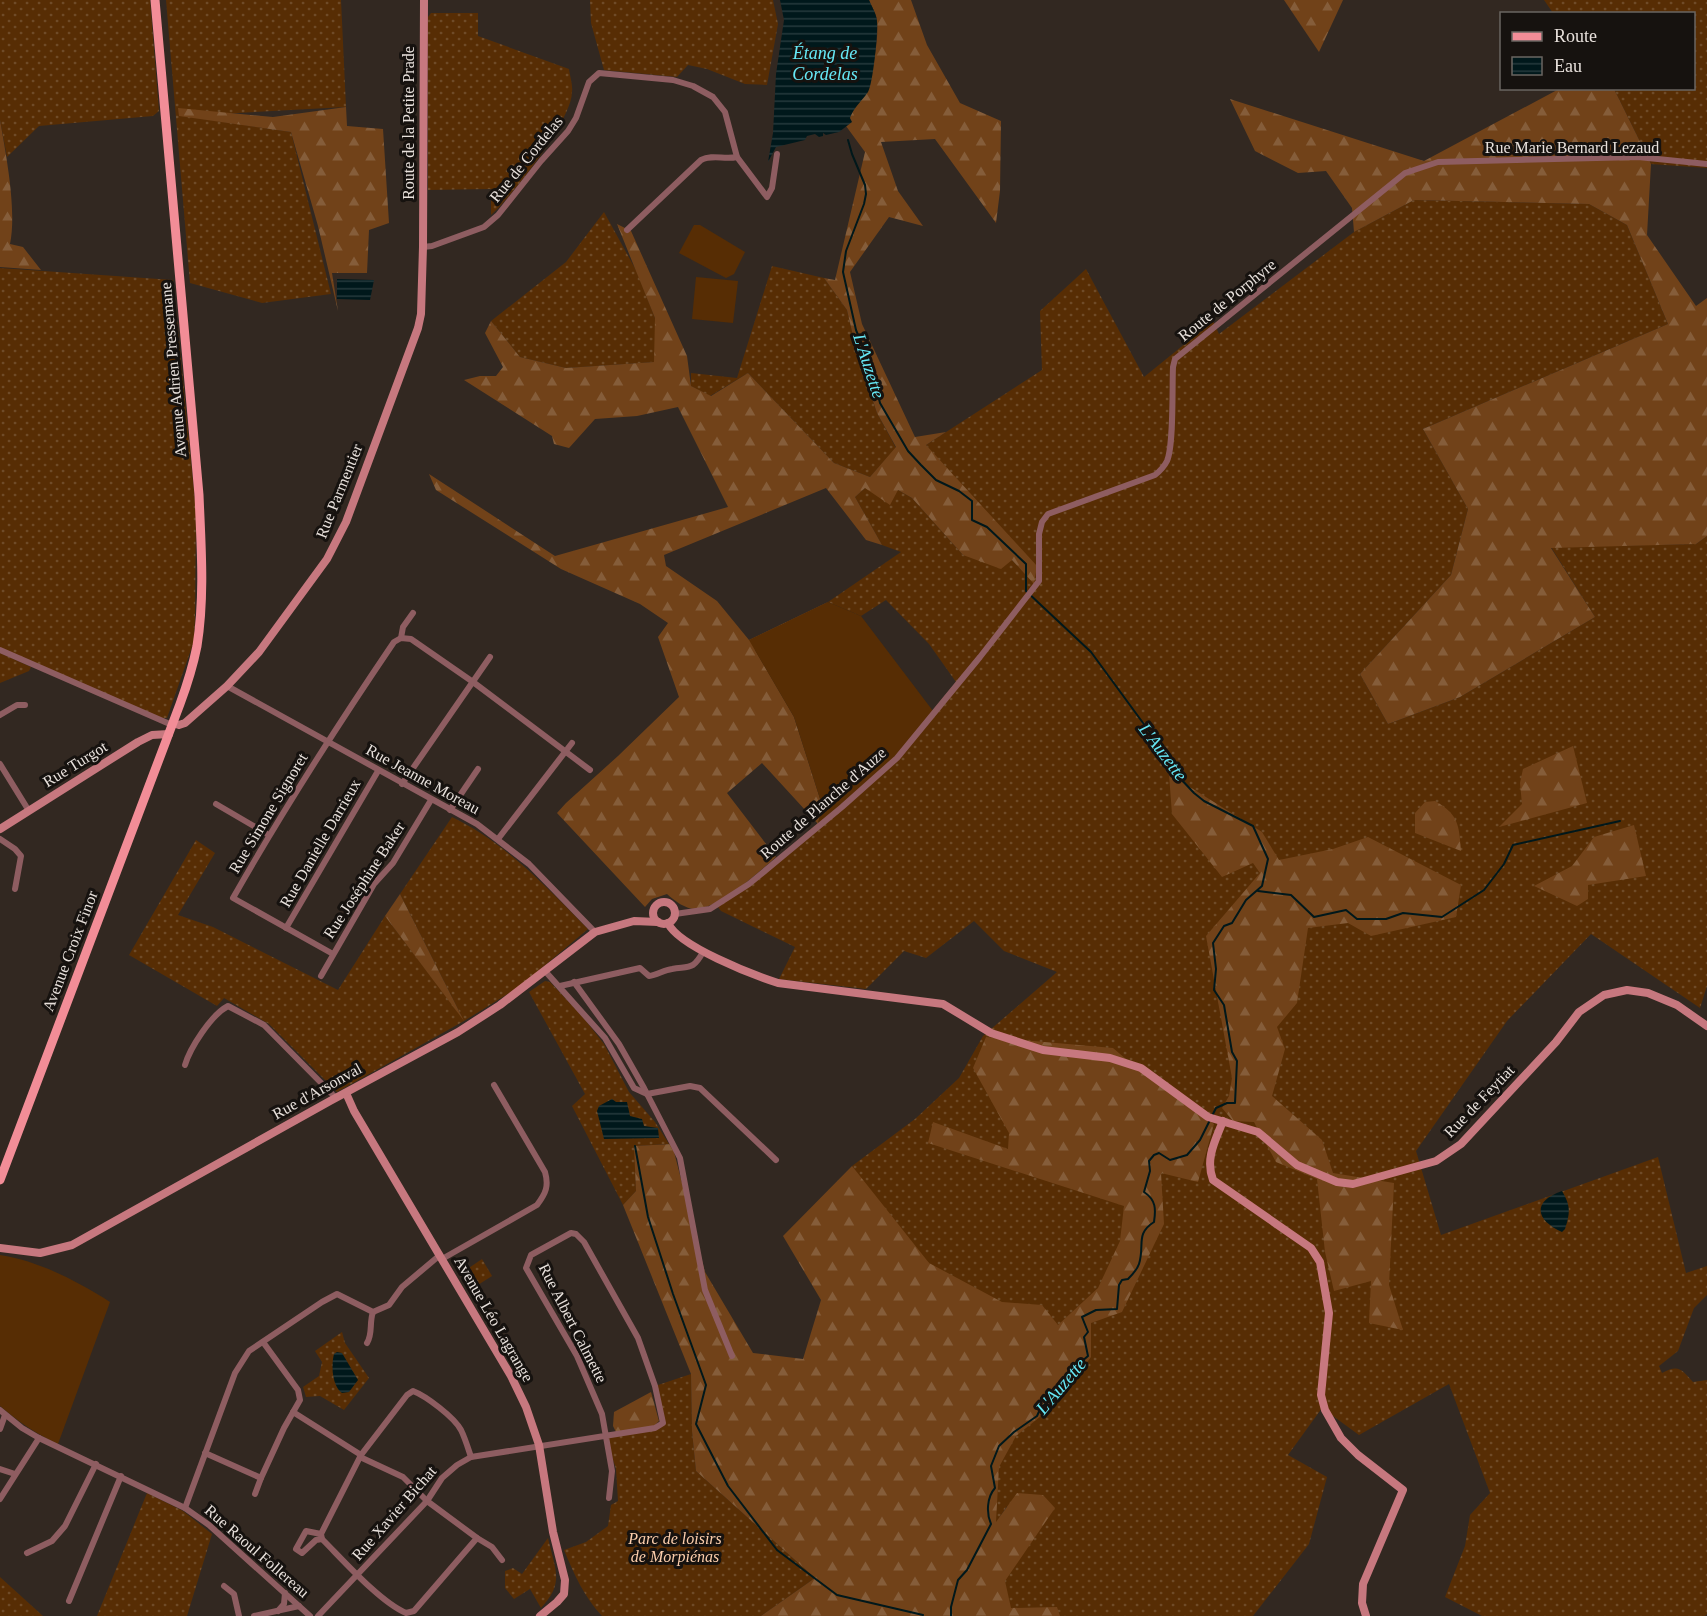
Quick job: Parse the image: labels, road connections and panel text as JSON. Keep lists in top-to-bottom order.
{
  "streets": {
    "main road": ["Avenue Adrien Pressemane", "Avenue Croix Finor"],
    "street": [
      "Route de la Petite Prade",
      "Rue Marie Bernard Lezaud",
      "Rue de Cordelas",
      "Route de Porphyre",
      "Rue Parmentier",
      "Rue Turgot",
      "Rue Jeanne Moreau",
      "Route de Planche d'Auze",
      "Rue Simone Signoret",
      "Rue Danielle Darrieux",
      "Rue Joséphine Baker",
      "Rue d'Arsonval",
      "Rue de Feytiat",
      "Avenue Léo Lagrange",
      "Rue Albert Calmette",
      "Rue Xavier Bichat",
      "Rue Raoul Follereau"
    ]
  },
  "crossings": [
    ["Route de la Petite Prade", "Rue de Cordelas"],
    ["Route de la Petite Prade", "Rue Parmentier"],
    ["Rue Marie Bernard Lezaud", "Route de Porphyre"],
    ["Rue de Cordelas", "Rue Parmentier"],
    ["Route de Porphyre", "Route de Planche d'Auze"],
    ["Avenue Adrien Pressemane", "Rue Parmentier"],
    ["Avenue Adrien Pressemane", "Rue Turgot"],
    ["Avenue Adrien Pressemane", "Avenue Croix Finor"],
    ["Rue Parmentier", "Rue Turgot"],
    ["Rue Parmentier", "Rue Jeanne Moreau"],
    ["Rue Parmentier", "Avenue Croix Finor"],
    ["Rue Turgot", "Avenue Croix Finor"],
    ["Rue Jeanne Moreau", "Rue Simone Signoret"],
    ["Rue Jeanne Moreau", "Rue Danielle Darrieux"],
    ["Rue Jeanne Moreau", "Rue Joséphine Baker"],
    ["Rue Jeanne Moreau", "Rue d'Arsonval"],
    ["Route de Planche d'Auze", "Rue d'Arsonval"],
    ["Route de Planche d'Auze", "Rue de Feytiat"],
    ["Rue Simone Signoret", "Rue Danielle Darrieux"],
    ["Rue d'Arsonval", "Rue de Feytiat"],
    ["Rue d'Arsonval", "Avenue Léo Lagrange"],
    ["Avenue Léo Lagrange", "Rue Xavier Bichat"],
    ["Rue Albert Calmette", "Rue Xavier Bichat"]
  ],
  "water": ["Étang de Cordelas", "L'Auzette"],
  "parks": ["Parc de loisirs de Morpiénas"],
  "legend": ["Route", "Eau"]
}
